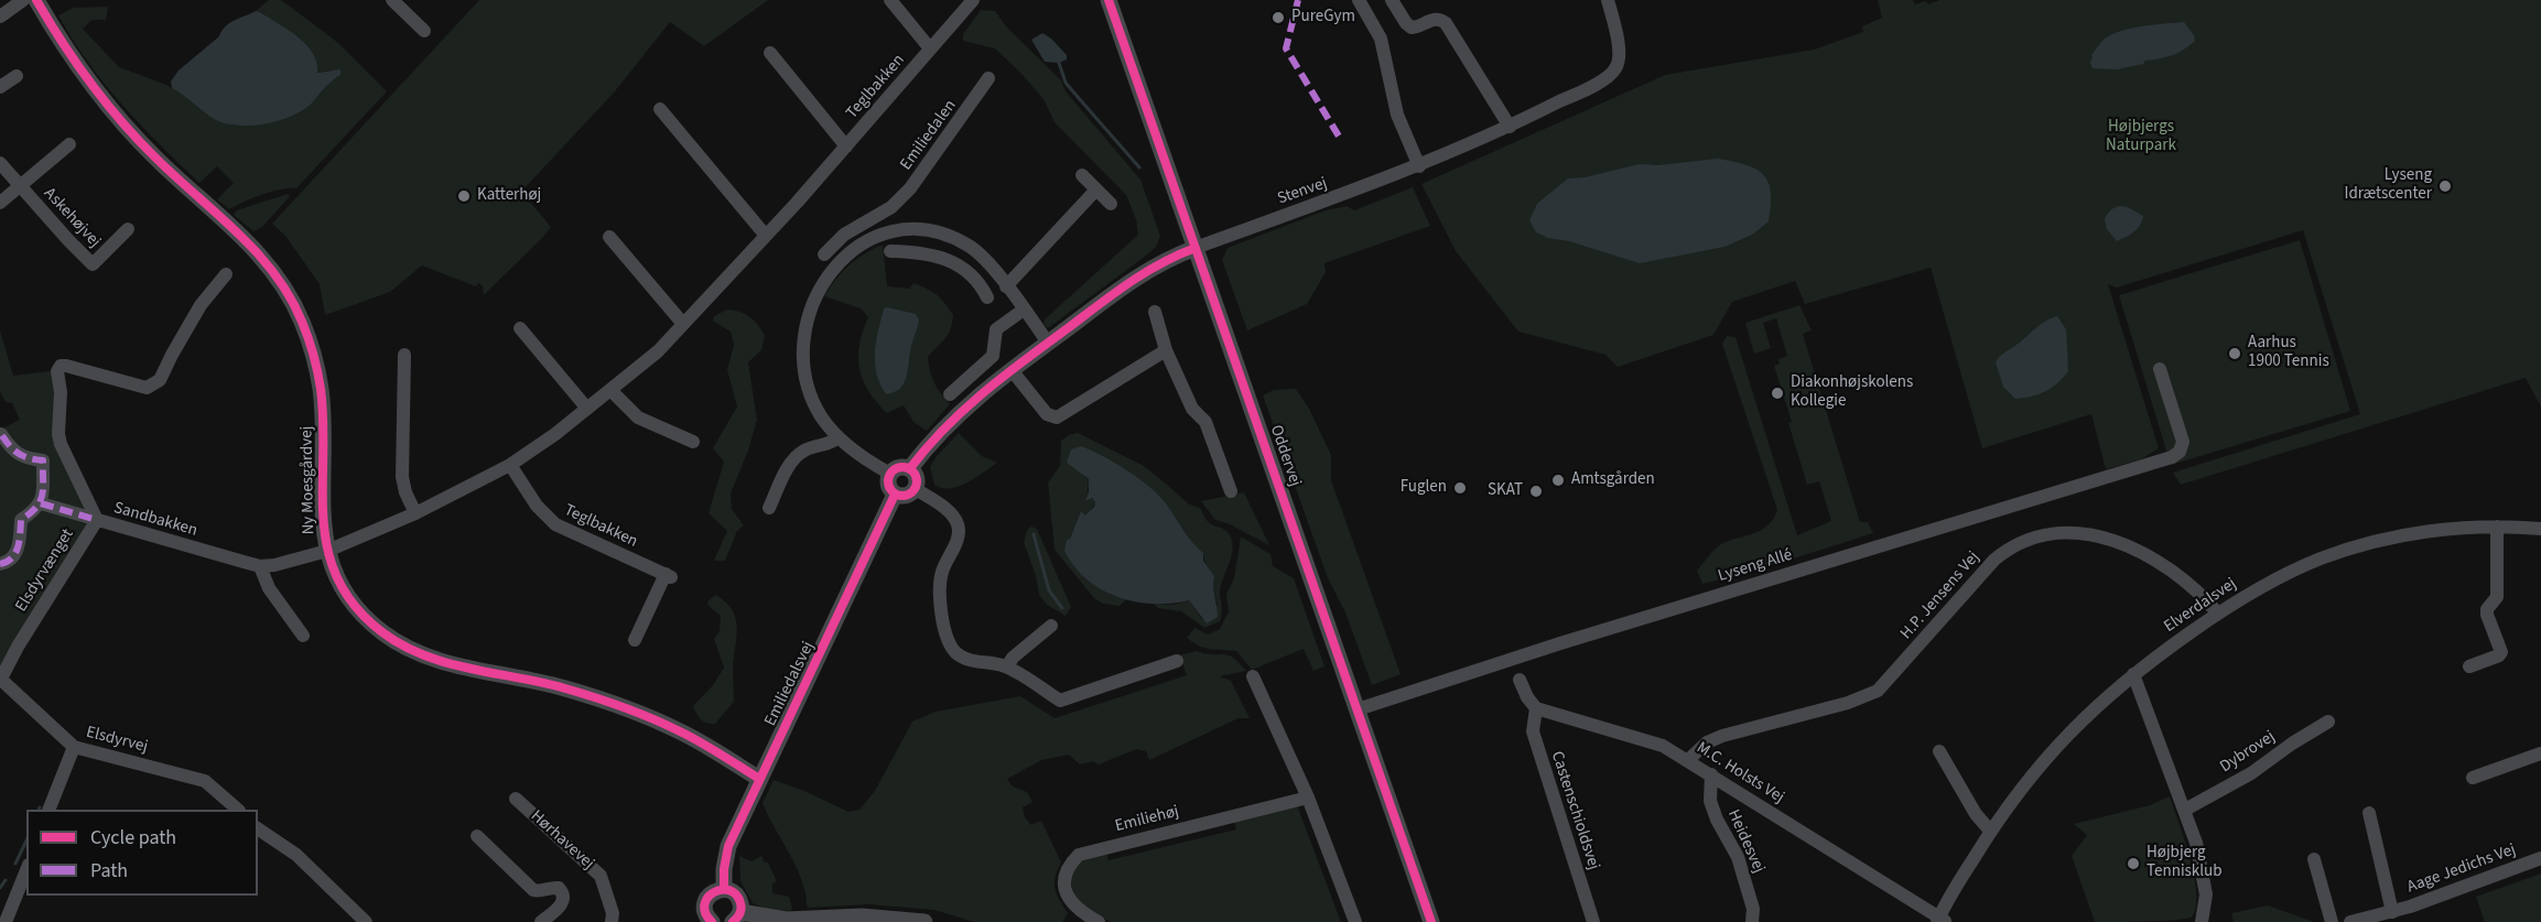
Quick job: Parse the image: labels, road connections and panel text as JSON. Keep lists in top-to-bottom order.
{
  "streets": {
    "street": [
      "Teglbakken",
      "Emiliedalen",
      "Stenvej",
      "Askehøjvej",
      "Oddervej",
      "Ny Moesgårdvej",
      "Sandbakken",
      "Lyseng Allé",
      "Elsdyrvænget",
      "H.P. Jensens Vej",
      "Elverdalsvej",
      "Emiliedalsvej",
      "Elsdyrvej",
      "Dybrovej",
      "M.C. Holsts Vej",
      "Castenschioldsvej",
      "Emiliehøj",
      "Hørhavevej",
      "Heidesvej",
      "Aage Jedichs Vej"
    ]
  },
  "crossings": [
    ["Teglbakken", "Ny Moesgårdvej"],
    ["Teglbakken", "Sandbakken"],
    ["Stenvej", "Oddervej"],
    ["Oddervej", "Lyseng Allé"],
    ["Ny Moesgårdvej", "Sandbakken"],
    ["Ny Moesgårdvej", "Emiliedalsvej"],
    ["Sandbakken", "Elsdyrvænget"],
    ["Elsdyrvænget", "Elsdyrvej"],
    ["H.P. Jensens Vej", "Elverdalsvej"],
    ["H.P. Jensens Vej", "M.C. Holsts Vej"],
    ["Elverdalsvej", "M.C. Holsts Vej"],
    ["M.C. Holsts Vej", "Castenschioldsvej"],
    ["M.C. Holsts Vej", "Heidesvej"]
  ],
  "parks": ["Højbjergs Naturpark"],
  "places": [
    "PureGym",
    "Lyseng Idrætscenter",
    "Katterhøj",
    "Aarhus 1900 Tennis",
    "Diakonhøjskolens Kollegie",
    "Amtsgården",
    "Fuglen",
    "SKAT",
    "Højbjerg Tennisklub"
  ],
  "legend": ["Cycle path", "Path"]
}
